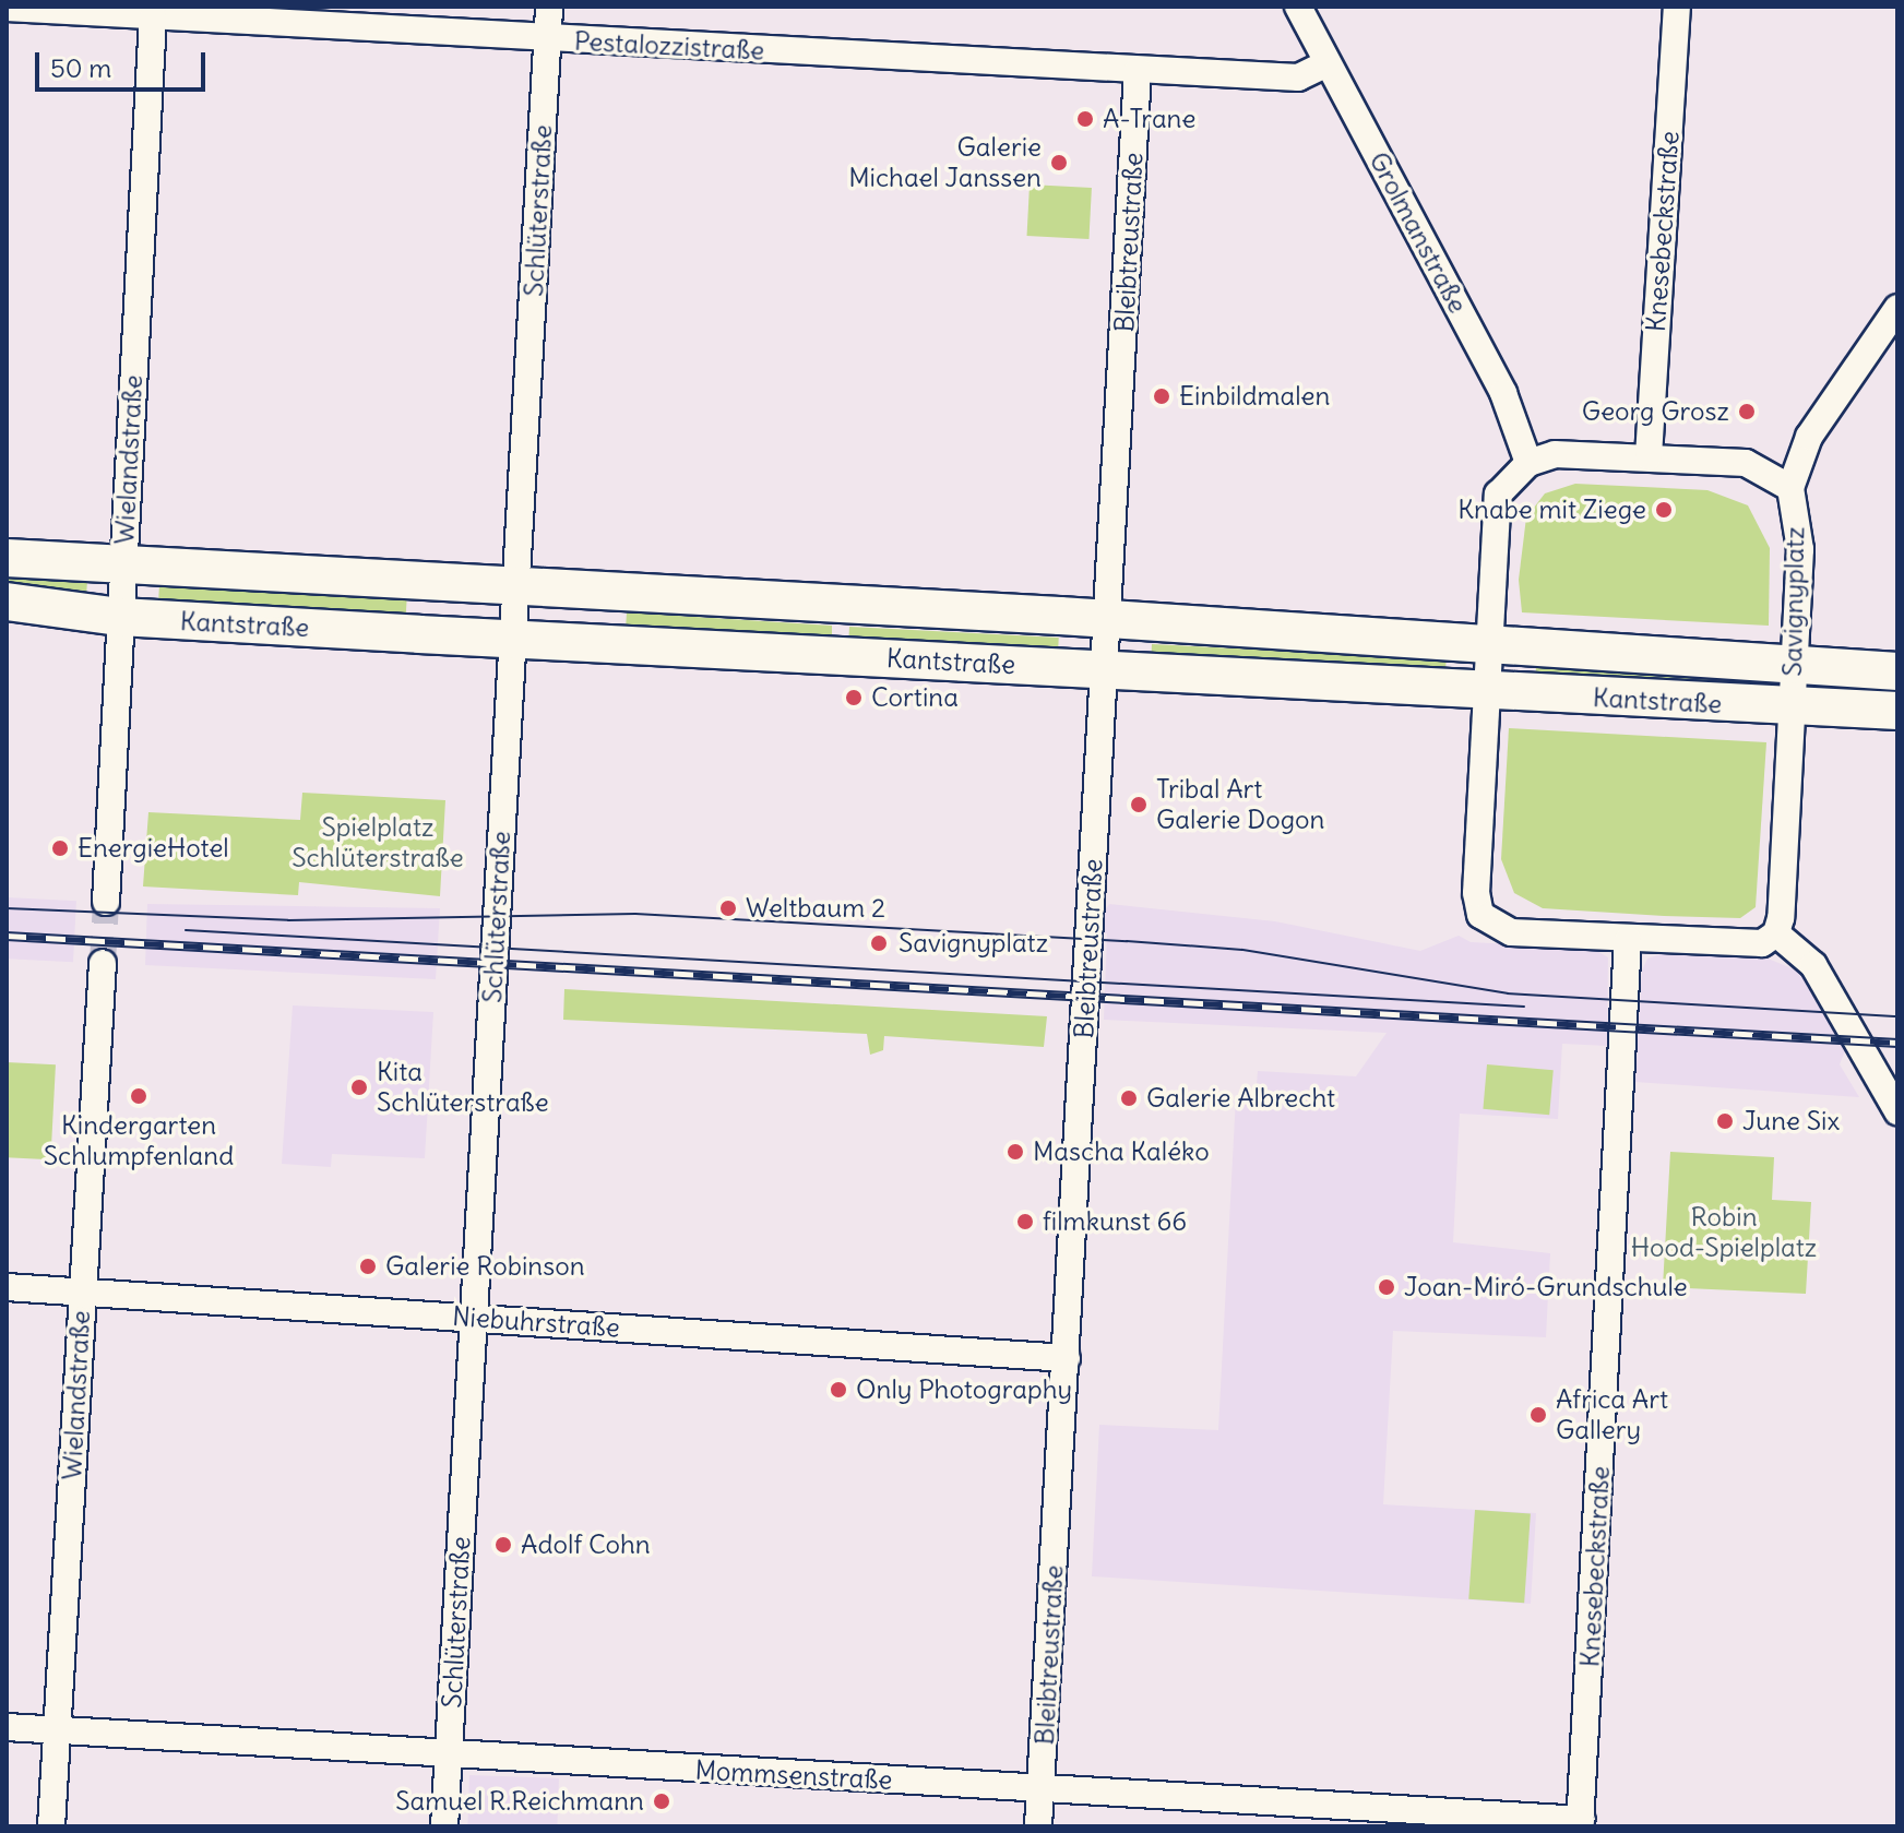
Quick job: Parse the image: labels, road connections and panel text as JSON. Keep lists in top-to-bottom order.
{
  "streets": {
    "main road": ["Kantstraße"],
    "street": [
      "Pestalozzistraße",
      "Schlüterstraße",
      "Knesebeckstraße",
      "Grolmanstraße",
      "Bleibtreustraße",
      "Wielandstraße",
      "Savignyplatz",
      "Niebuhrstraße",
      "Mommsenstraße"
    ]
  },
  "crossings": [
    ["Pestalozzistraße", "Schlüterstraße"],
    ["Pestalozzistraße", "Grolmanstraße"],
    ["Pestalozzistraße", "Bleibtreustraße"],
    ["Pestalozzistraße", "Wielandstraße"],
    ["Schlüterstraße", "Kantstraße"],
    ["Schlüterstraße", "Niebuhrstraße"],
    ["Schlüterstraße", "Mommsenstraße"],
    ["Knesebeckstraße", "Savignyplatz"],
    ["Knesebeckstraße", "Mommsenstraße"],
    ["Grolmanstraße", "Savignyplatz"],
    ["Bleibtreustraße", "Kantstraße"],
    ["Bleibtreustraße", "Niebuhrstraße"],
    ["Bleibtreustraße", "Mommsenstraße"],
    ["Wielandstraße", "Kantstraße"],
    ["Wielandstraße", "Niebuhrstraße"],
    ["Wielandstraße", "Mommsenstraße"],
    ["Savignyplatz", "Kantstraße"]
  ],
  "parks": ["Spielplatz Schlüterstraße", "Robin Hood-Spielplatz"],
  "places": [
    "A-Trane",
    "Galerie Michael Janssen",
    "Einbildmalen",
    "Georg Grosz",
    "Knabe mit Ziege",
    "Cortina",
    "Tribal Art Galerie Dogon",
    "EnergieHotel",
    "Weltbaum 2",
    "Savignyplatz",
    "Kita Schlüterstraße",
    "Kindergarten Schlumpfenland",
    "Galerie Albrecht",
    "June Six",
    "Mascha Kaléko",
    "filmkunst 66",
    "Galerie Robinson",
    "Joan-Miró-Grundschule",
    "Only Photography",
    "Africa Art Gallery",
    "Adolf Cohn",
    "Samuel R.Reichmann"
  ],
  "scale_bar": "50 m"
}
